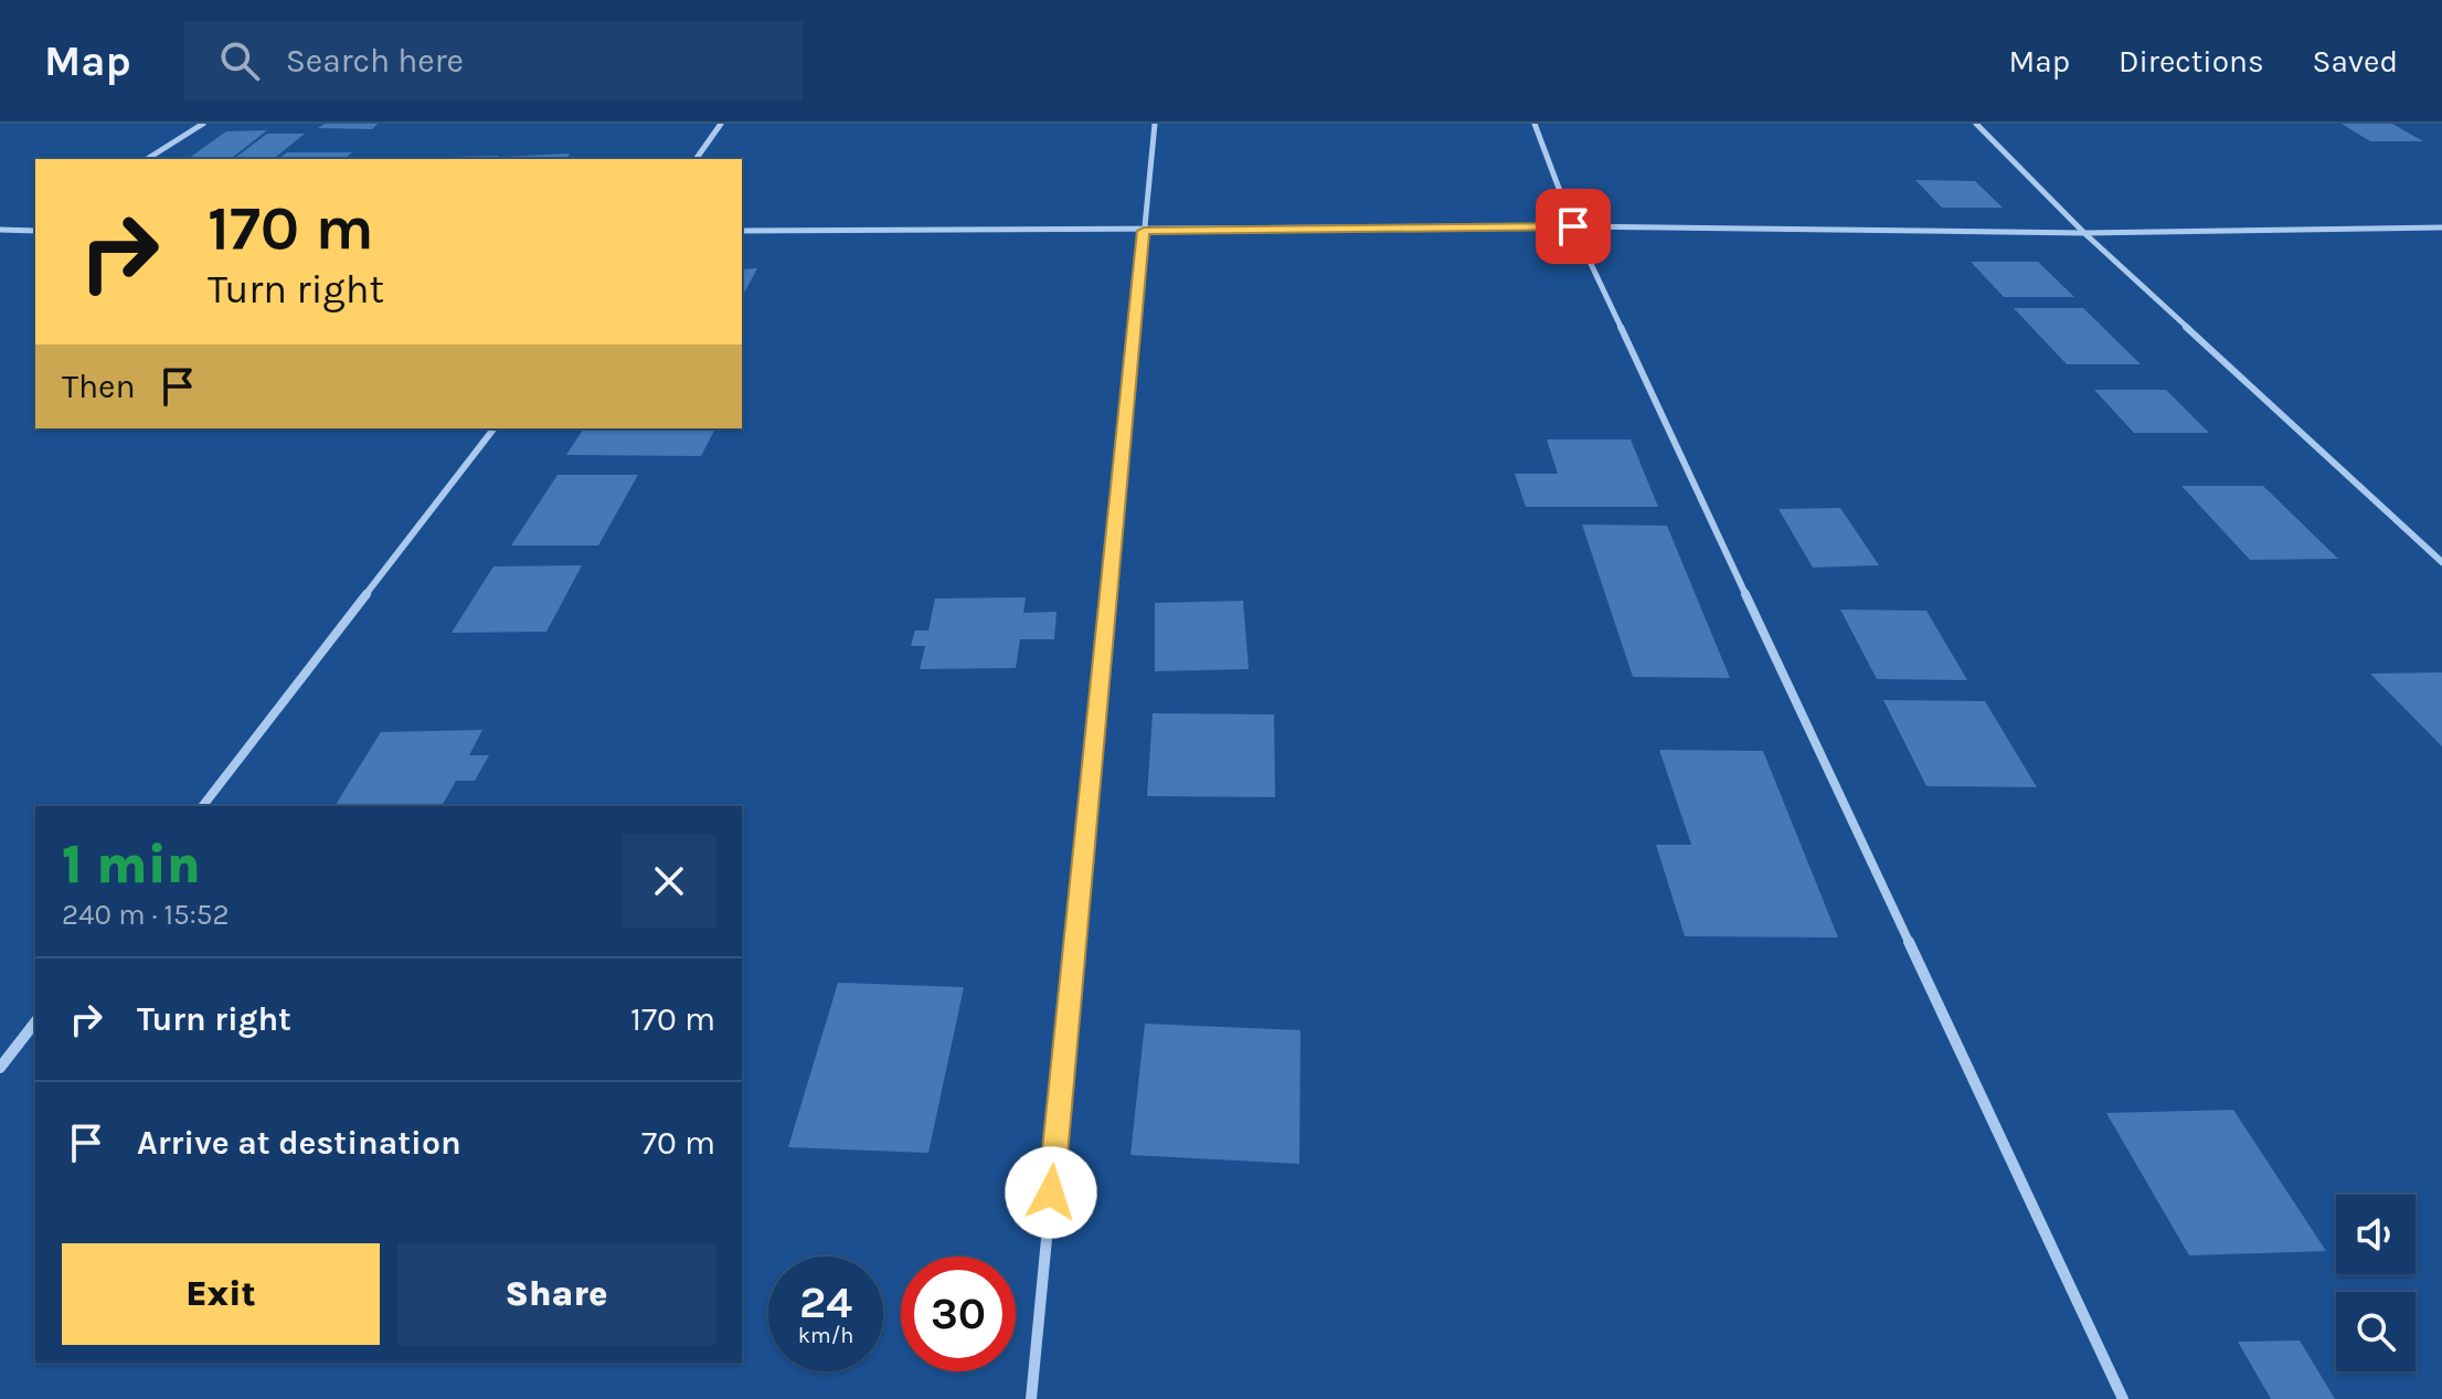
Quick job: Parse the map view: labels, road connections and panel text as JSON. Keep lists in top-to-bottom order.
{
  "page": {
    "header": "Map",
    "search": "Search here",
    "nav": ["Map", "Directions", "Saved"],
    "turn": ["170 m", "Turn right"],
    "then": "Then",
    "heading": ["1 min", "240 m · 15:52"],
    "list": [
      {
        "name": "Turn right",
        "value": "170 m"
      },
      {
        "name": "Arrive at destination",
        "value": "70 m"
      }
    ],
    "buttons": ["Exit", "Share"],
    "speed": "24 km/h",
    "limit": "30"
  }
}
